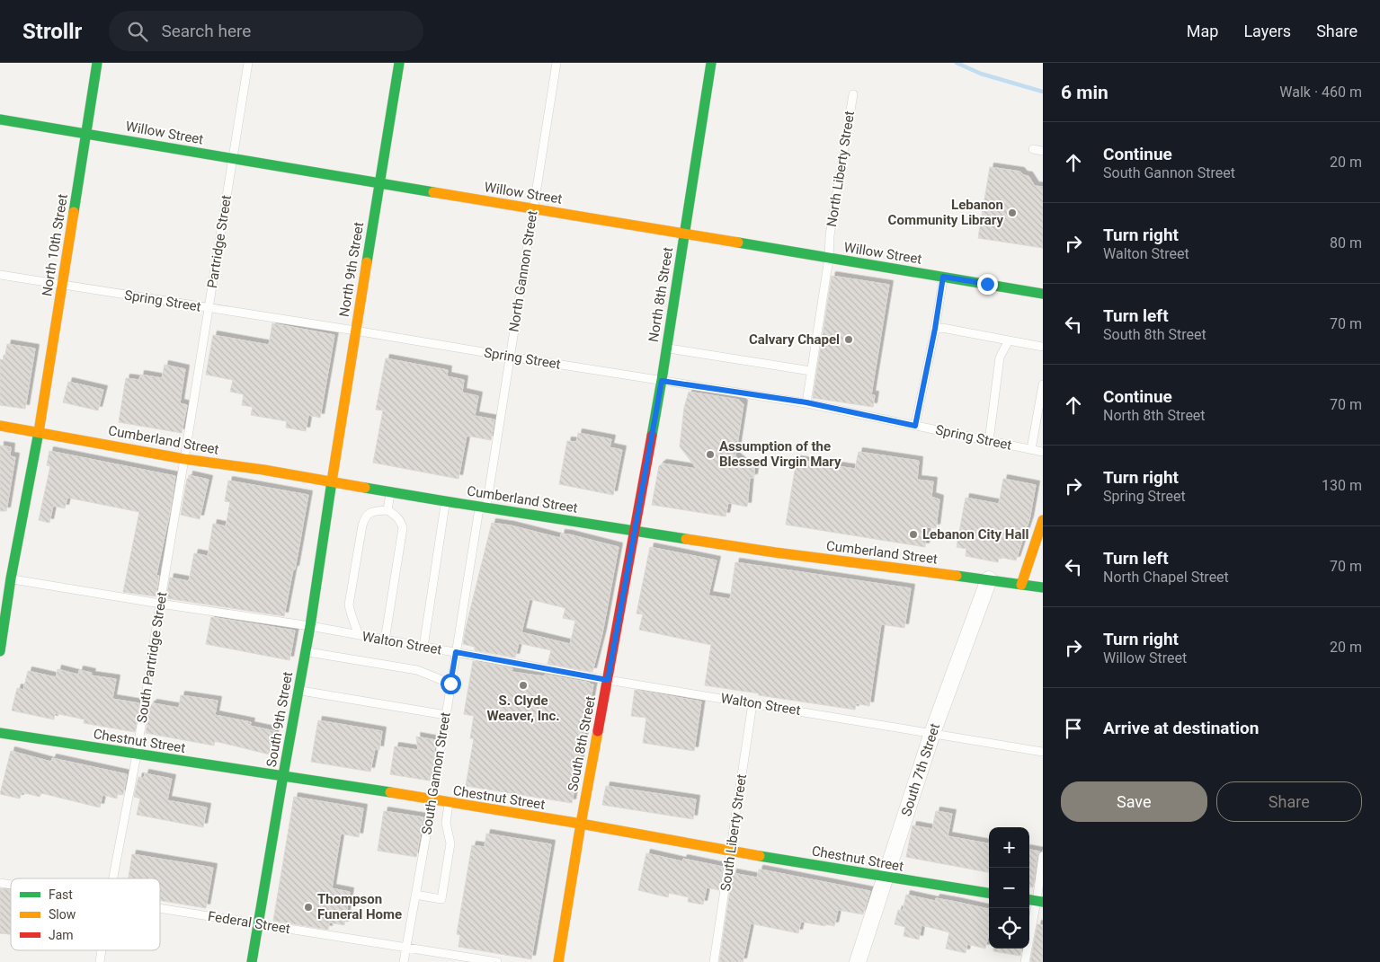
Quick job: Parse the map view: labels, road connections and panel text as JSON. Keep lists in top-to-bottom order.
{
  "streets": {
    "main road": [
      "Willow Street",
      "North 10th Street",
      "North 9th Street",
      "North 8th Street",
      "Cumberland Street",
      "South 9th Street",
      "Chestnut Street",
      "South 8th Street"
    ],
    "street": ["South 7th Street"],
    "lane": [
      "North Liberty Street",
      "Partridge Street",
      "North Gannon Street",
      "Spring Street",
      "Walton Street",
      "South Partridge Street",
      "South Gannon Street",
      "South Liberty Street",
      "Federal Street"
    ]
  },
  "crossings": [
    ["Willow Street", "North Liberty Street"],
    ["Willow Street", "Partridge Street"],
    ["Willow Street", "North 10th Street"],
    ["Willow Street", "North 9th Street"],
    ["Willow Street", "North Gannon Street"],
    ["Willow Street", "North 8th Street"],
    ["North Liberty Street", "Spring Street"],
    ["Partridge Street", "Spring Street"],
    ["Partridge Street", "Cumberland Street"],
    ["Partridge Street", "South Partridge Street"],
    ["North 10th Street", "Spring Street"],
    ["North 10th Street", "Cumberland Street"],
    ["North 10th Street", "Walton Street"],
    ["North 9th Street", "Spring Street"],
    ["North 9th Street", "Cumberland Street"],
    ["North 9th Street", "South 9th Street"],
    ["North Gannon Street", "Spring Street"],
    ["North Gannon Street", "Cumberland Street"],
    ["North Gannon Street", "South Gannon Street"],
    ["North 8th Street", "Spring Street"],
    ["North 8th Street", "Cumberland Street"],
    ["North 8th Street", "South 8th Street"],
    ["Cumberland Street", "South Partridge Street"],
    ["Cumberland Street", "South 9th Street"],
    ["Cumberland Street", "South 8th Street"],
    ["Cumberland Street", "South 7th Street"],
    ["Cumberland Street", "South Gannon Street"],
    ["Walton Street", "South Partridge Street"],
    ["Walton Street", "South 9th Street"],
    ["Walton Street", "South 8th Street"],
    ["Walton Street", "South 7th Street"],
    ["Walton Street", "South Gannon Street"],
    ["Walton Street", "South Liberty Street"],
    ["South Partridge Street", "Chestnut Street"],
    ["South 9th Street", "Chestnut Street"],
    ["South 9th Street", "Federal Street"],
    ["Chestnut Street", "South 8th Street"],
    ["Chestnut Street", "South 7th Street"],
    ["Chestnut Street", "South Gannon Street"],
    ["Chestnut Street", "South Liberty Street"],
    ["South Gannon Street", "Federal Street"]
  ],
  "places": [
    "Lebanon Community Library",
    "Calvary Chapel",
    "Assumption of the Blessed Virgin Mary",
    "Lebanon City Hall",
    "S. Clyde Weaver, Inc.",
    "Thompson Funeral Home"
  ],
  "legend": ["Fast", "Slow", "Jam"],
  "page": {
    "header": "Strollr",
    "search": "Search here",
    "nav": ["Map", "Layers", "Share"],
    "heading": ["6 min", "Walk · 460 m"],
    "list": [
      ["Continue", "South Gannon Street", "20 m"],
      ["Turn right", "Walton Street", "80 m"],
      ["Turn left", "South 8th Street", "70 m"],
      ["Continue", "North 8th Street", "70 m"],
      ["Turn right", "Spring Street", "130 m"],
      ["Turn left", "North Chapel Street", "70 m"],
      ["Turn right", "Willow Street", "20 m"],
      "Arrive at destination"
    ],
    "buttons": ["Save", "Share"],
    "map_buttons": ["+", "−"]
  }
}
